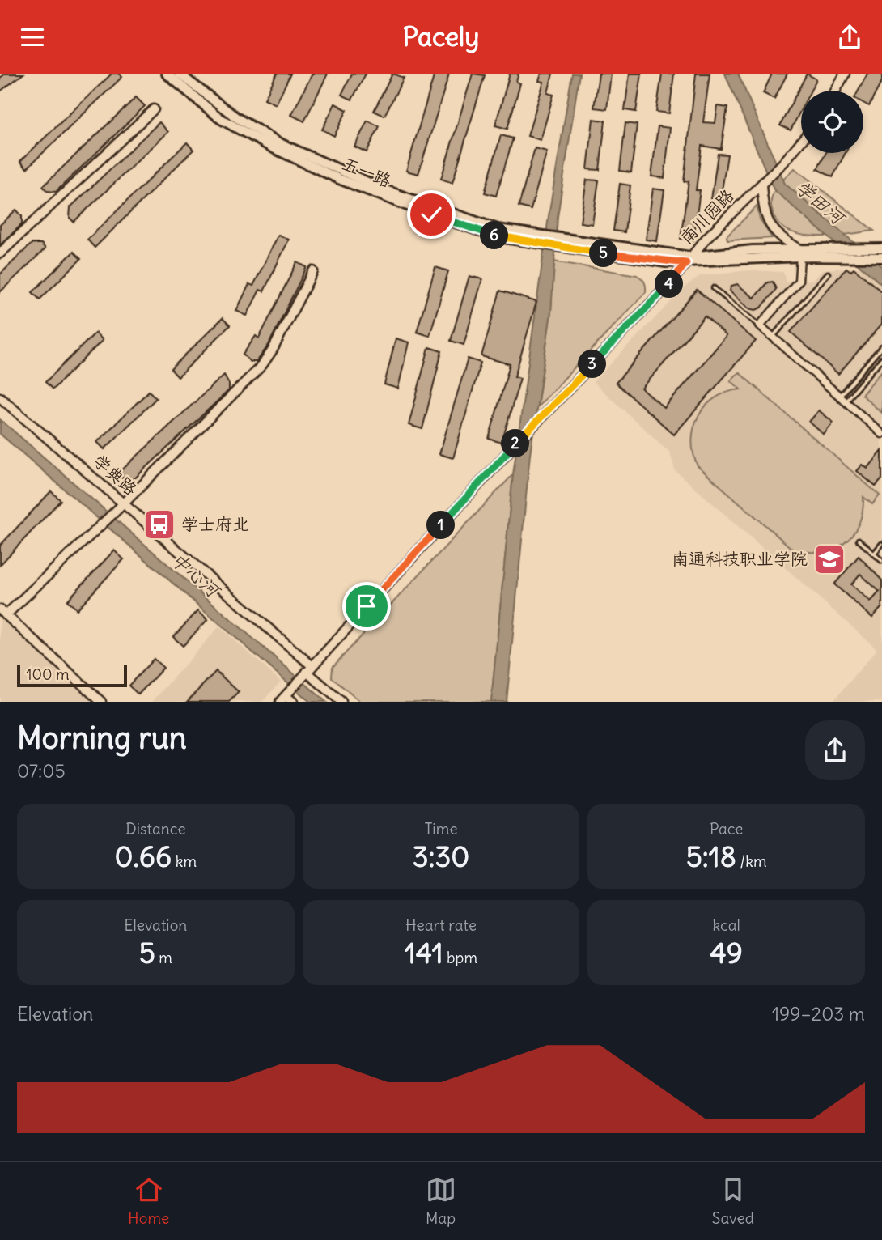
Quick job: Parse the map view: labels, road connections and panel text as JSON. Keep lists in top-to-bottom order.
{
  "streets": {
    "main road": ["五一路"],
    "street": ["南川园路", "学典路"]
  },
  "crossings": [
    ["五一路", "南川园路"],
    ["南川园路", "学典路"]
  ],
  "water": ["学田河", "中心河"],
  "places": {
    "bus stop": ["学士府北"],
    "school or university": ["南通科技职业学院"]
  },
  "scale_bar": "100 m",
  "page": {
    "header": "Pacely",
    "pins": [
      "6",
      "5",
      "4",
      "3",
      "2",
      "1"
    ],
    "scale": "100 m",
    "heading": ["Morning run", "07:05"],
    "stats": [
      ["Distance", "0.66 km"],
      ["Time", "3:30"],
      ["Pace", "5:18 /km"],
      ["Elevation", "5 m"],
      ["Heart rate", "141 bpm"],
      ["kcal", "49"]
    ],
    "chart": ["Elevation", "199–203 m"],
    "tabs": ["Home", "Map", "Saved"]
  }
}
